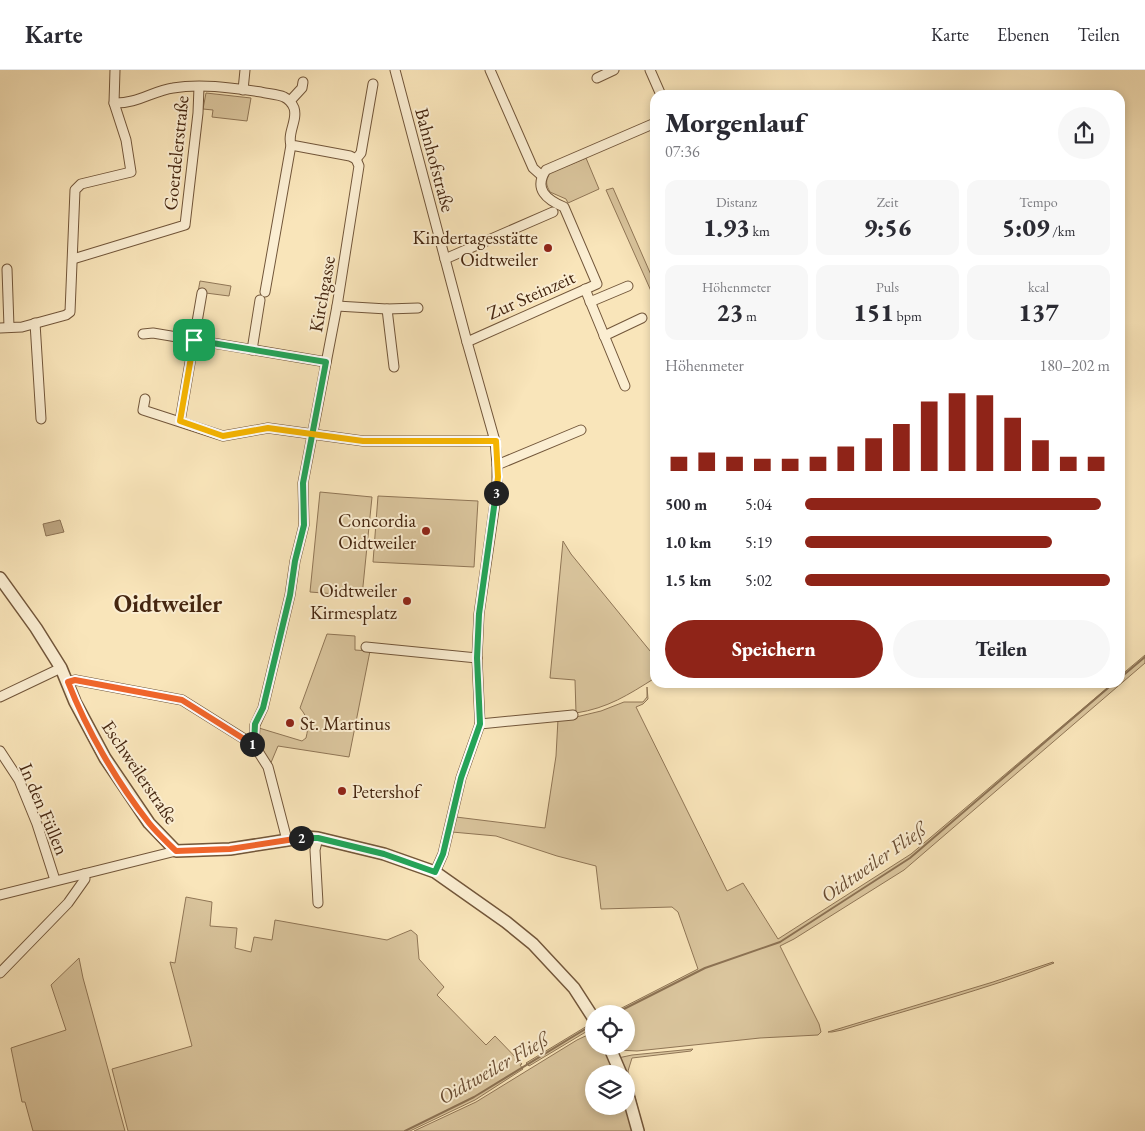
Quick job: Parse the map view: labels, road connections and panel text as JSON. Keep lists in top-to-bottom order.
{
  "streets": {
    "street": [
      "Goerdelerstraße",
      "Bahnhofstraße",
      "Kirchgasse",
      "Zur Steinzeit",
      "Eschweilerstraße",
      "In den Füllen"
    ]
  },
  "crossings": [
    ["Bahnhofstraße", "Zur Steinzeit"],
    ["Bahnhofstraße", "Eschweilerstraße"]
  ],
  "districts": ["Oidtweiler"],
  "water": ["Oidtweiler Fließ"],
  "places": [
    "Kindertagesstätte Oidtweiler",
    "Concordia Oidtweiler",
    "Oidtweiler Kirmesplatz",
    "St. Martinus",
    "Petershof"
  ],
  "page": {
    "header": "Karte",
    "nav": ["Karte", "Ebenen", "Teilen"],
    "heading": ["Morgenlauf", "07:36"],
    "stats": [
      ["Distanz", "1.93 km"],
      ["Zeit", "9:56"],
      ["Tempo", "5:09 /km"],
      ["Höhenmeter", "23 m"],
      ["Puls", "151 bpm"],
      ["kcal", "137"]
    ],
    "chart": ["Höhenmeter", "180–202 m"],
    "pins": ["3", "1", "2"],
    "list": [
      {
        "name": "500 m",
        "note": "5:04"
      },
      {
        "name": "1.0 km",
        "note": "5:19"
      },
      {
        "name": "1.5 km",
        "note": "5:02"
      }
    ],
    "buttons": ["Speichern", "Teilen"]
  }
}
